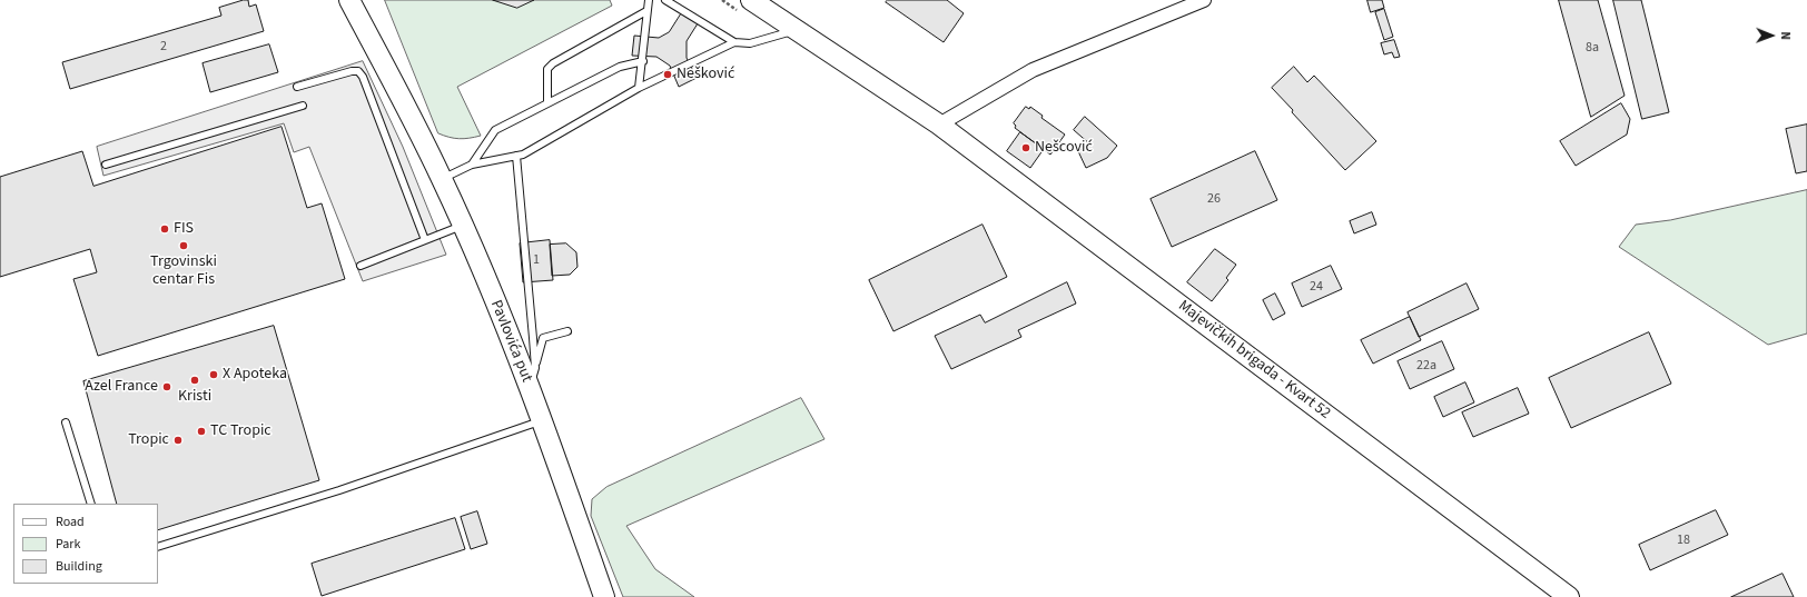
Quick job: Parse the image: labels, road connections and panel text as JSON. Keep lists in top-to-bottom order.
{
  "streets": {
    "main road": ["Pavlovića put", "Majevičkih brigada - Kvart 52"]
  },
  "places": [
    "Nešković",
    "Nešcović",
    "FIS",
    "Trgovinski centar Fis",
    "X Apoteka",
    "Kristi",
    "Azel France",
    "TC Tropic",
    "Tropic"
  ],
  "house_numbers": [
    "2",
    "8a",
    "26",
    "1",
    "24",
    "22a",
    "18"
  ],
  "legend": ["Road", "Park", "Building"],
  "north": "right"
}
